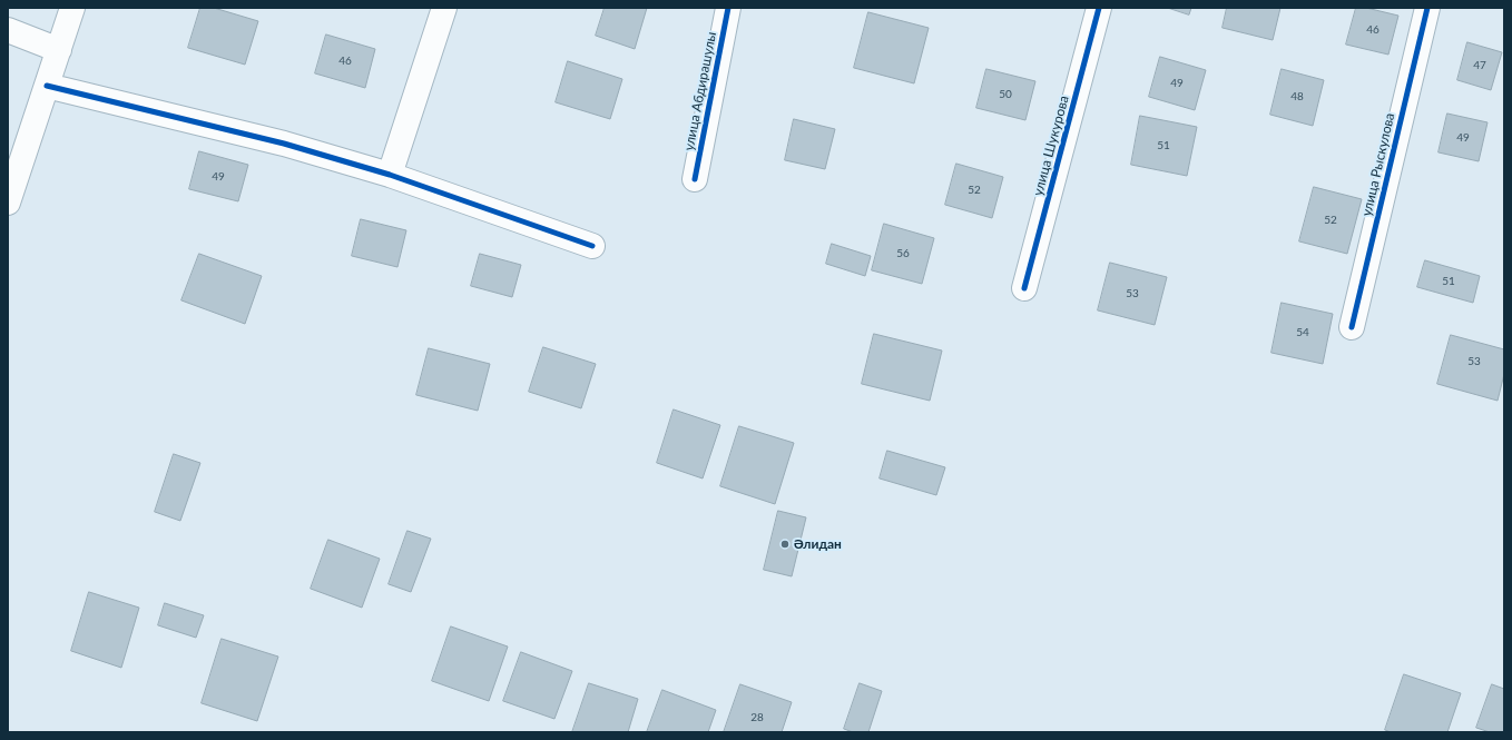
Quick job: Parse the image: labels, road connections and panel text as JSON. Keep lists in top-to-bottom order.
{
  "streets": {
    "street": ["улица Абдирашулы", "улица Шукурова", "улица Рыскулова"]
  },
  "places": ["Әлидан"],
  "house_numbers": [
    "46",
    "46",
    "47",
    "49",
    "50",
    "48",
    "49",
    "51",
    "49",
    "52",
    "52",
    "56",
    "51",
    "53",
    "54",
    "53",
    "28"
  ]
}
